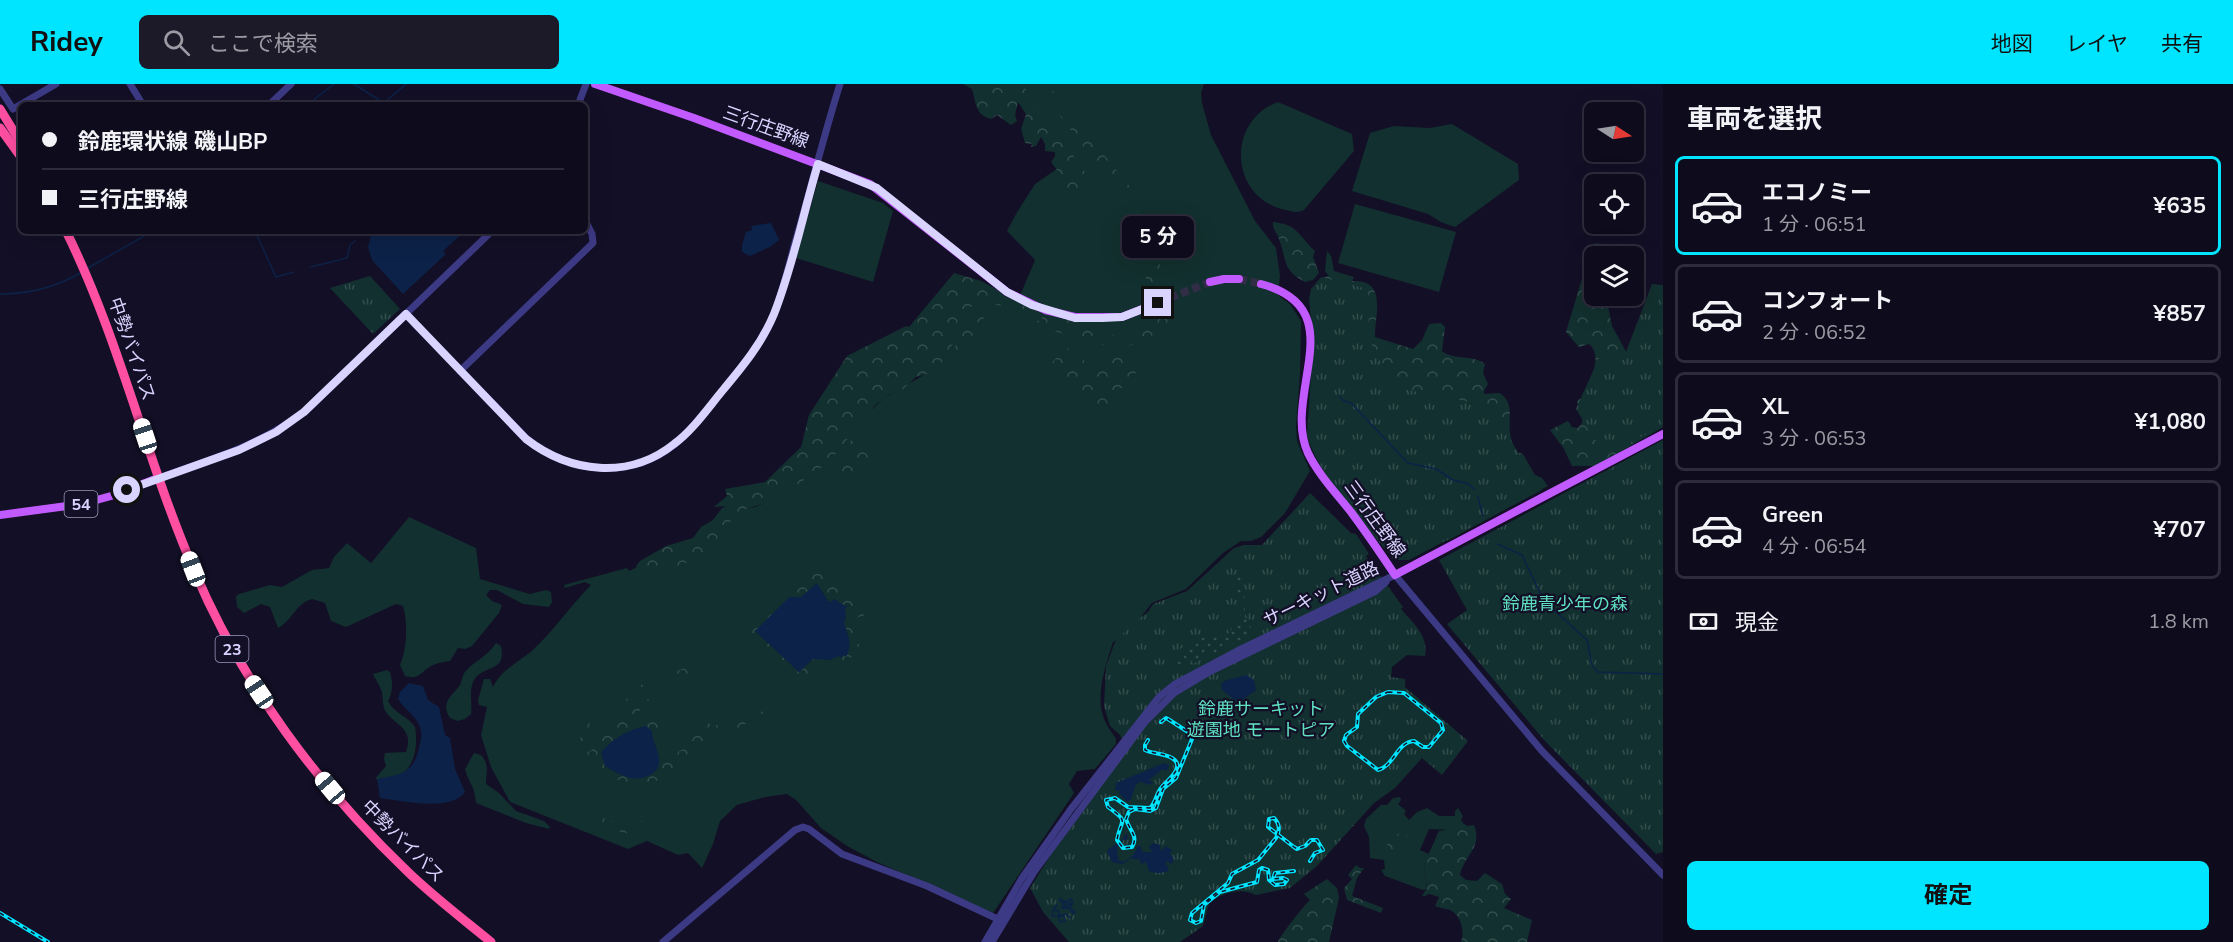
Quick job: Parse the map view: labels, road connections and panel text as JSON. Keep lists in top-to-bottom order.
{
  "streets": {
    "highway": ["中勢バイパス", "23"],
    "main road": ["三行庄野線", "54"],
    "street": ["サーキット道路"]
  },
  "crossings": [
    ["三行庄野線", "サーキット道路"],
    ["中勢バイパス", "54"]
  ],
  "parks": ["鈴鹿青少年の森", "鈴鹿サーキット 遊園地 モートピア"],
  "north": "right",
  "page": {
    "header": "Ridey",
    "search": "ここで検索",
    "nav": ["地図", "レイヤ", "共有"],
    "heading": "車両を選択",
    "banner": ["鈴鹿環状線 磯山BP", "三行庄野線"],
    "list": [
      {
        "name": "エコノミー",
        "note": "1 分 · 06:51",
        "value": "¥635"
      },
      {
        "name": "コンフォート",
        "note": "2 分 · 06:52",
        "value": "¥857"
      },
      {
        "name": "XL",
        "note": "3 分 · 06:53",
        "value": "¥1,080"
      },
      {
        "name": "Green",
        "note": "4 分 · 06:54",
        "value": "¥707"
      }
    ],
    "bubble": "5 分",
    "pay": ["現金", "1.8 km"],
    "buttons": "確定"
  }
}
